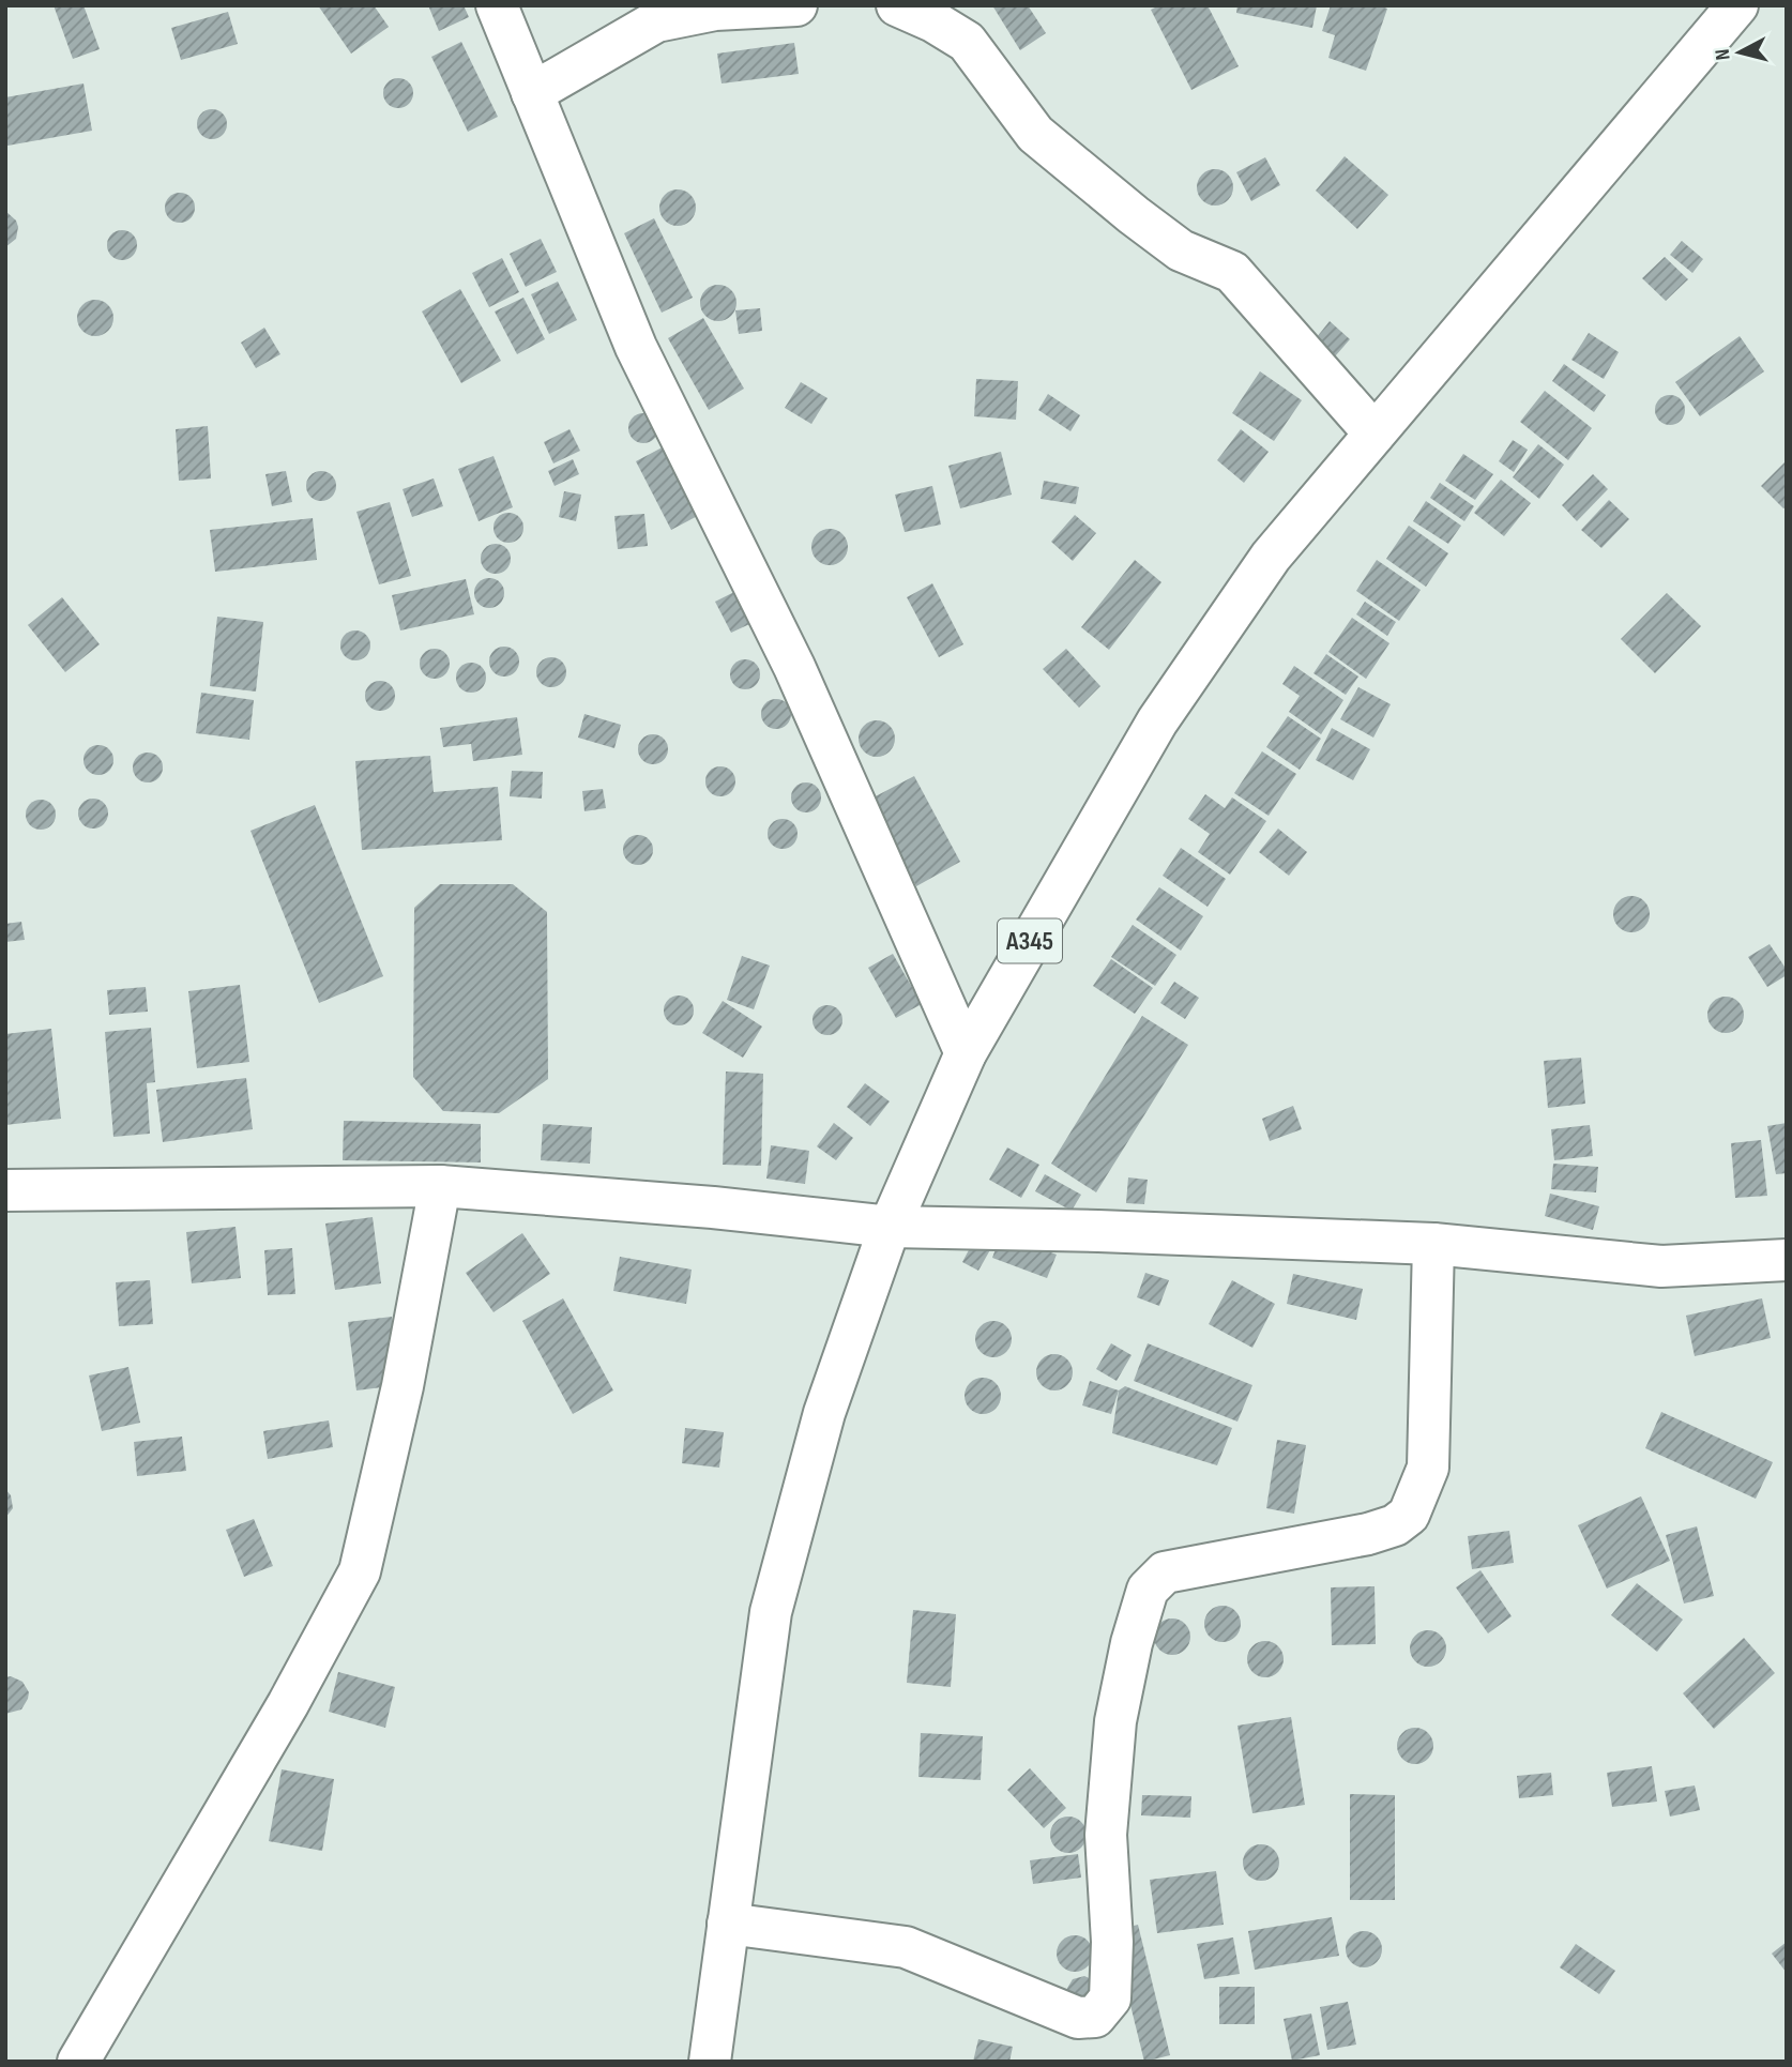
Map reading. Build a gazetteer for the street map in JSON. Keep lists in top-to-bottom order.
{
  "streets": {
    "main road": ["A345"]
  },
  "north": "left"
}
